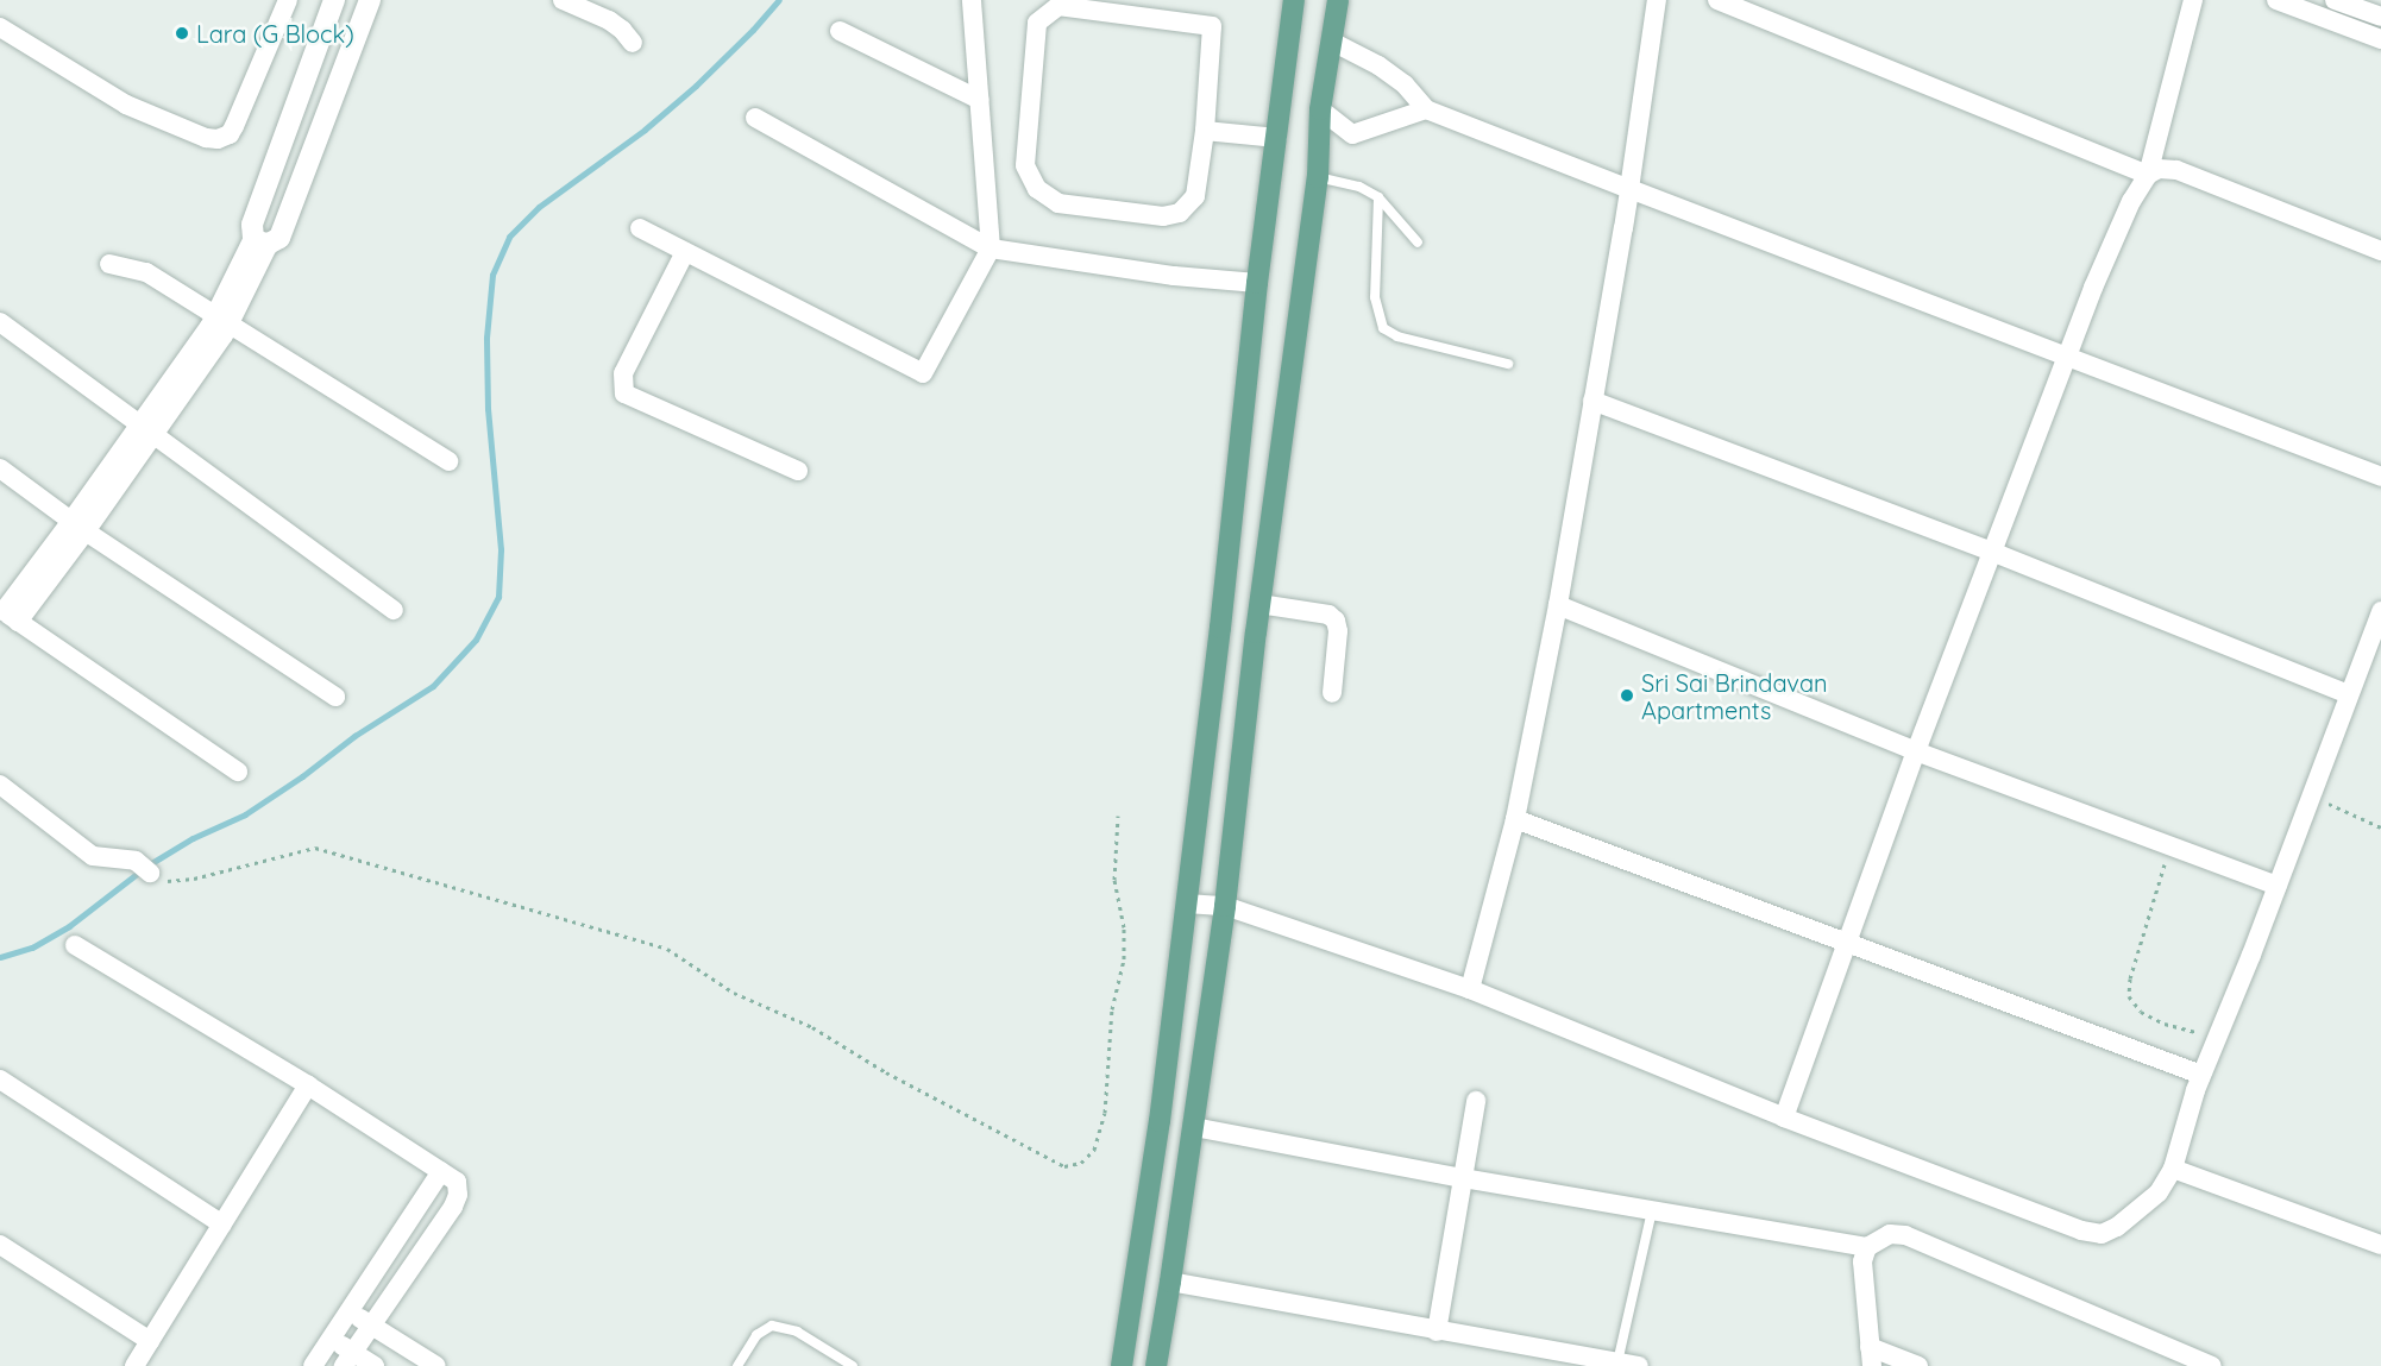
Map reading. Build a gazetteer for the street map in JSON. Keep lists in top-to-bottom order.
{
  "places": ["Lara (G Block)", "Sri Sai Brindavan Apartments"]
}
